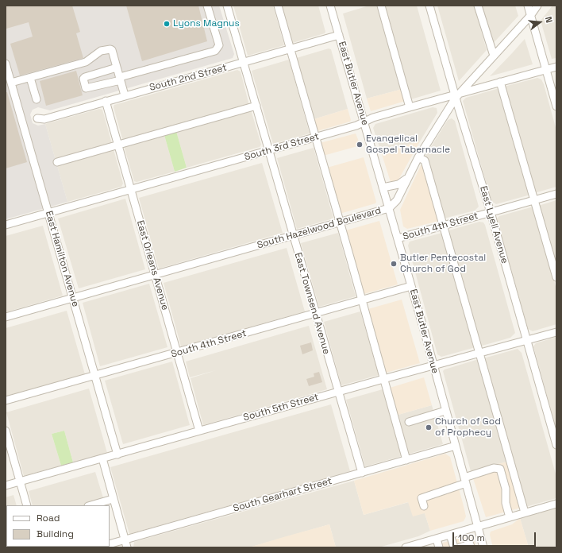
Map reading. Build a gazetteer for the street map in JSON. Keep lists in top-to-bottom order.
{
  "streets": {
    "street": [
      "South 2nd Street",
      "East Butler Avenue",
      "South 3rd Street",
      "East Lyell Avenue",
      "South 4th Street",
      "South Hazelwood Boulevard",
      "East Hamilton Avenue",
      "East Orleans Avenue",
      "East Townsend Avenue",
      "South 5th Street",
      "South Gearhart Street"
    ]
  },
  "crossings": [
    ["South 2nd Street", "East Butler Avenue"],
    ["South 2nd Street", "East Orleans Avenue"],
    ["South 2nd Street", "East Townsend Avenue"],
    ["East Butler Avenue", "South 3rd Street"],
    ["East Butler Avenue", "South 4th Street"],
    ["East Butler Avenue", "South Hazelwood Boulevard"],
    ["East Butler Avenue", "South 5th Street"],
    ["East Butler Avenue", "South Gearhart Street"],
    ["South 3rd Street", "East Lyell Avenue"],
    ["South 3rd Street", "South Hazelwood Boulevard"],
    ["South 3rd Street", "East Hamilton Avenue"],
    ["South 3rd Street", "East Orleans Avenue"],
    ["South 3rd Street", "East Townsend Avenue"],
    ["East Lyell Avenue", "South 4th Street"],
    ["East Lyell Avenue", "South Hazelwood Boulevard"],
    ["East Lyell Avenue", "South 5th Street"],
    ["South 4th Street", "East Hamilton Avenue"],
    ["South 4th Street", "East Orleans Avenue"],
    ["South 4th Street", "East Townsend Avenue"],
    ["South Hazelwood Boulevard", "East Hamilton Avenue"],
    ["South Hazelwood Boulevard", "East Orleans Avenue"],
    ["South Hazelwood Boulevard", "East Townsend Avenue"],
    ["East Hamilton Avenue", "South 5th Street"],
    ["East Orleans Avenue", "South 5th Street"],
    ["East Townsend Avenue", "South 5th Street"],
    ["East Townsend Avenue", "South Gearhart Street"]
  ],
  "places": [
    "Lyons Magnus",
    "Evangelical Gospel Tabernacle",
    "Butler Pentecostal Church of God",
    "Church of God of Prophecy"
  ],
  "legend": ["Road", "Building"],
  "scale_bar": "100 m",
  "north": "right"
}
